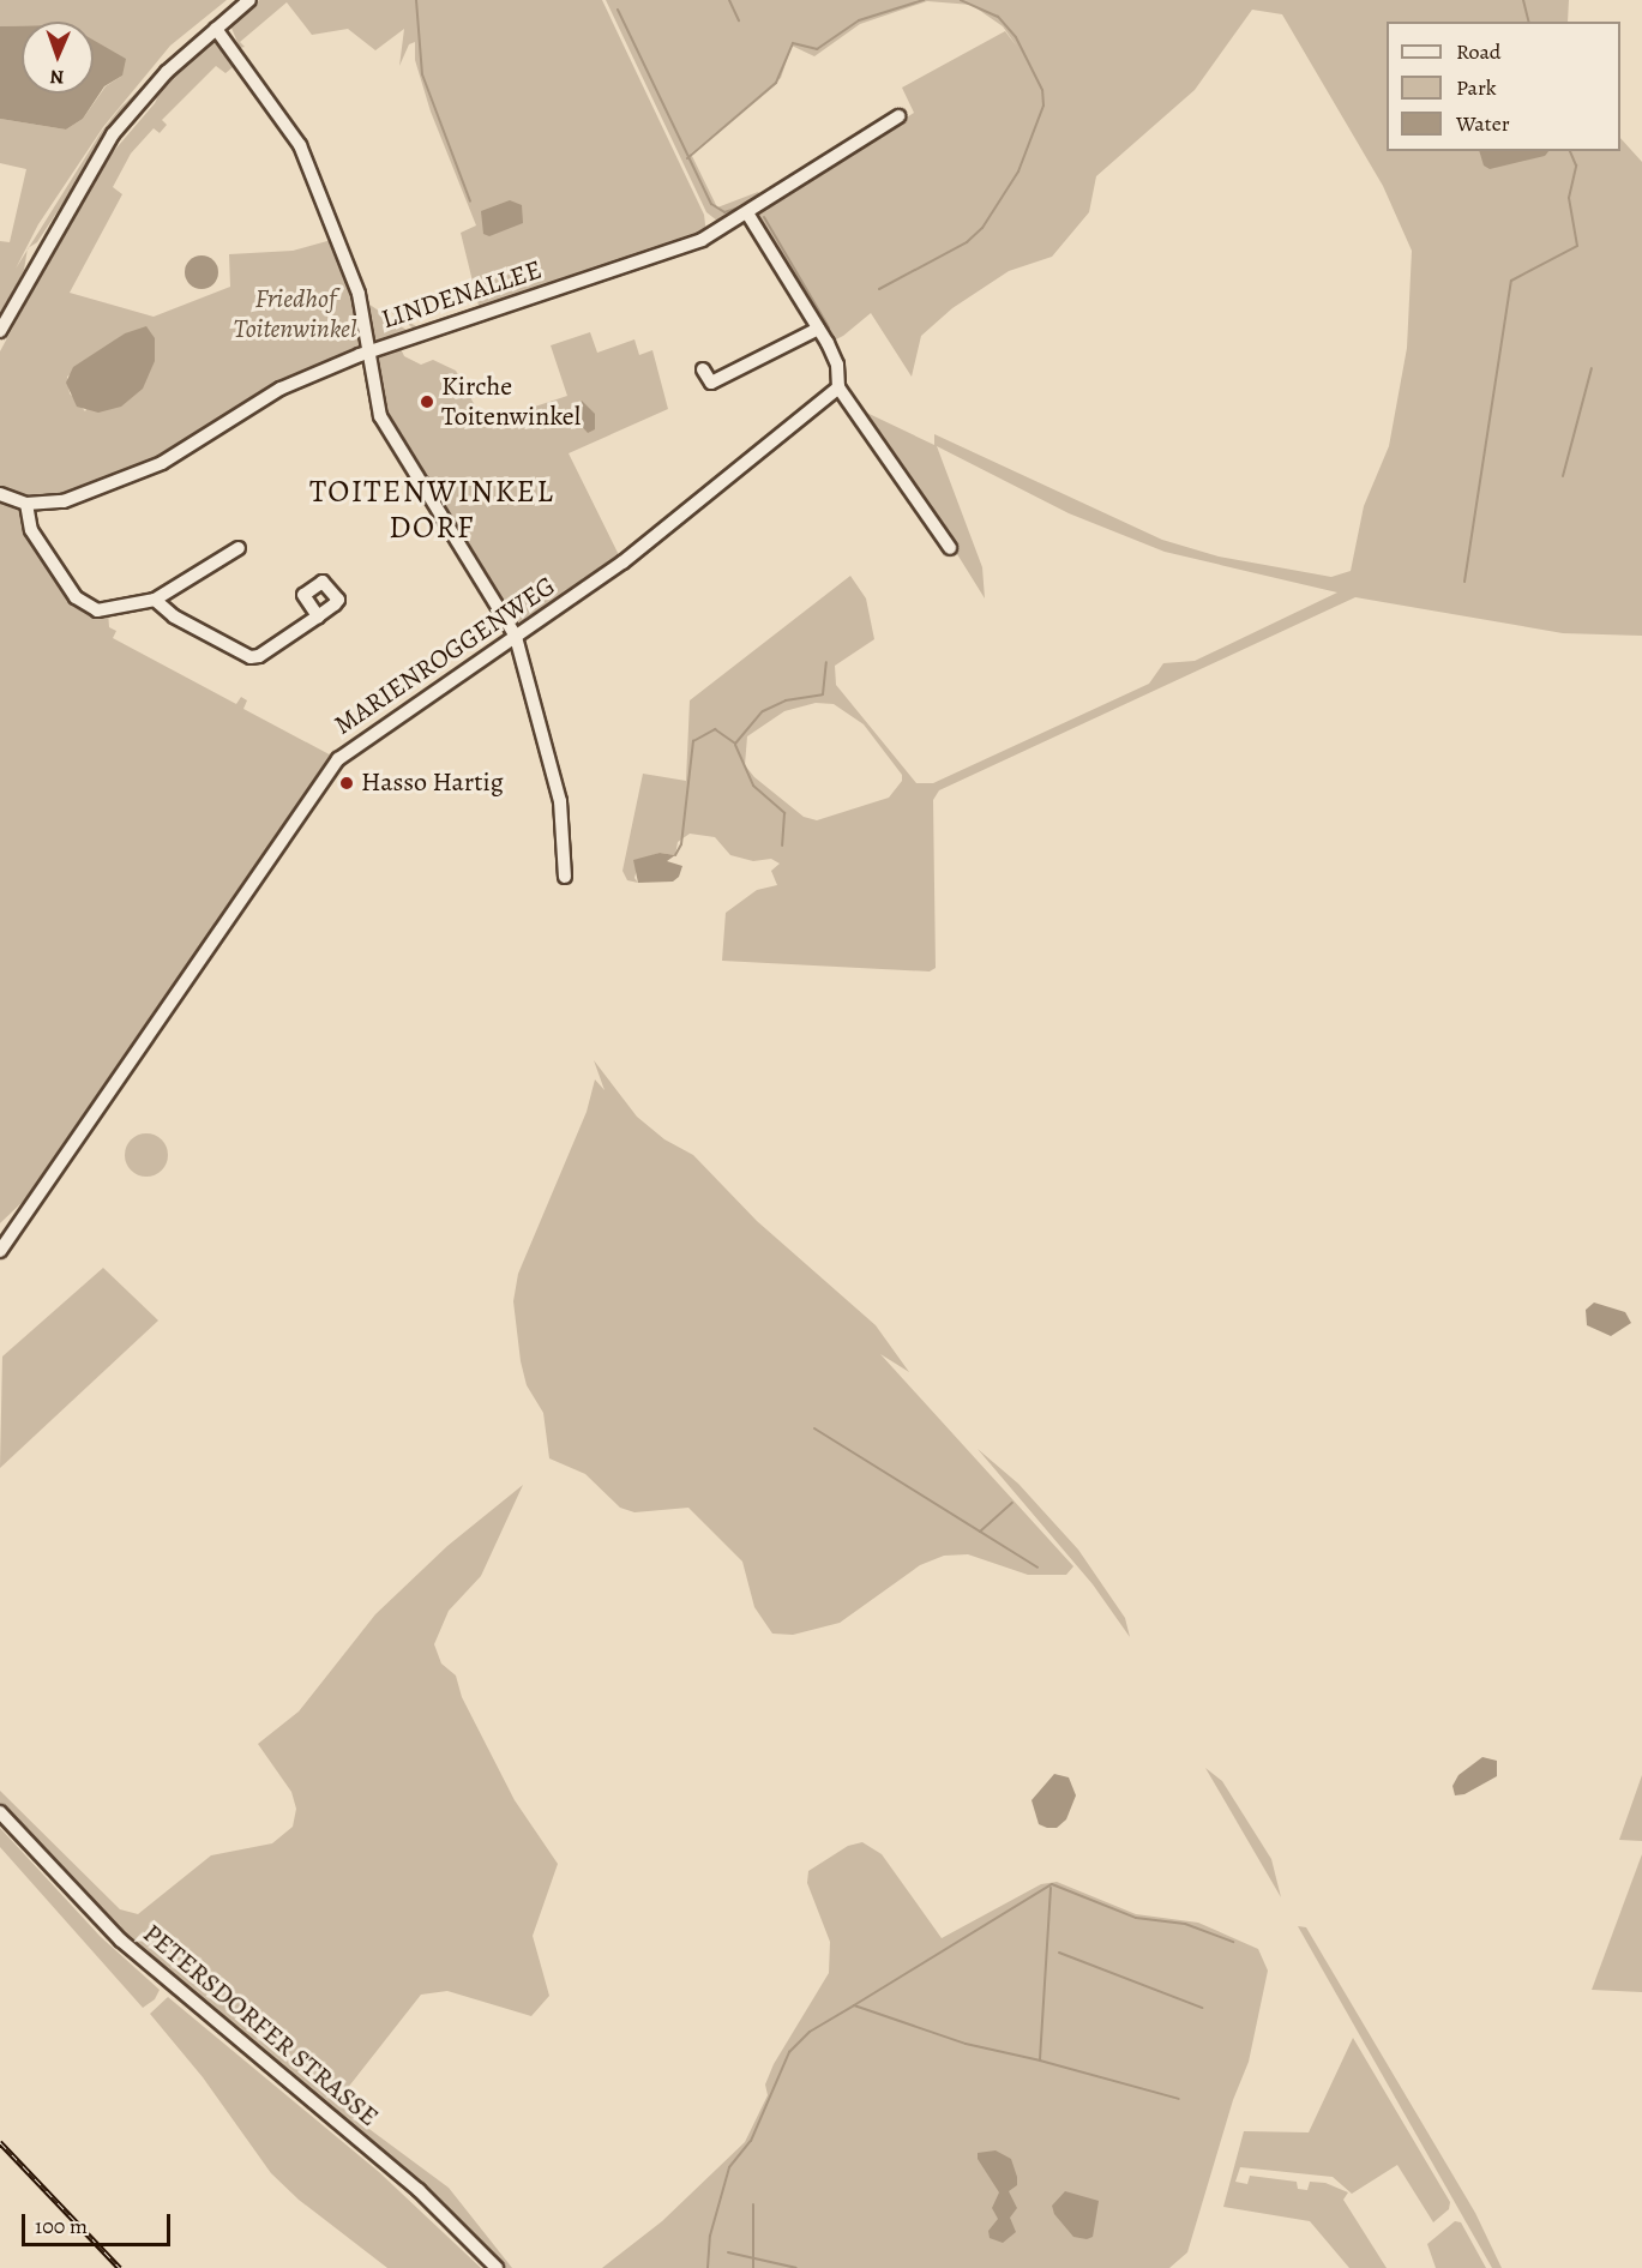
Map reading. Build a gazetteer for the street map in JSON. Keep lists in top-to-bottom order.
{
  "streets": {
    "street": ["LINDENALLEE", "MARIENROGGENWEG", "PETERSDORFER STRASSE"]
  },
  "districts": ["TOITENWINKEL DORF"],
  "parks": ["Friedhof Toitenwinkel"],
  "places": ["Kirche Toitenwinkel", "Hasso Hartig"],
  "legend": ["Road", "Park", "Water"],
  "scale_bar": "100 m",
  "north": "bottom"
}
